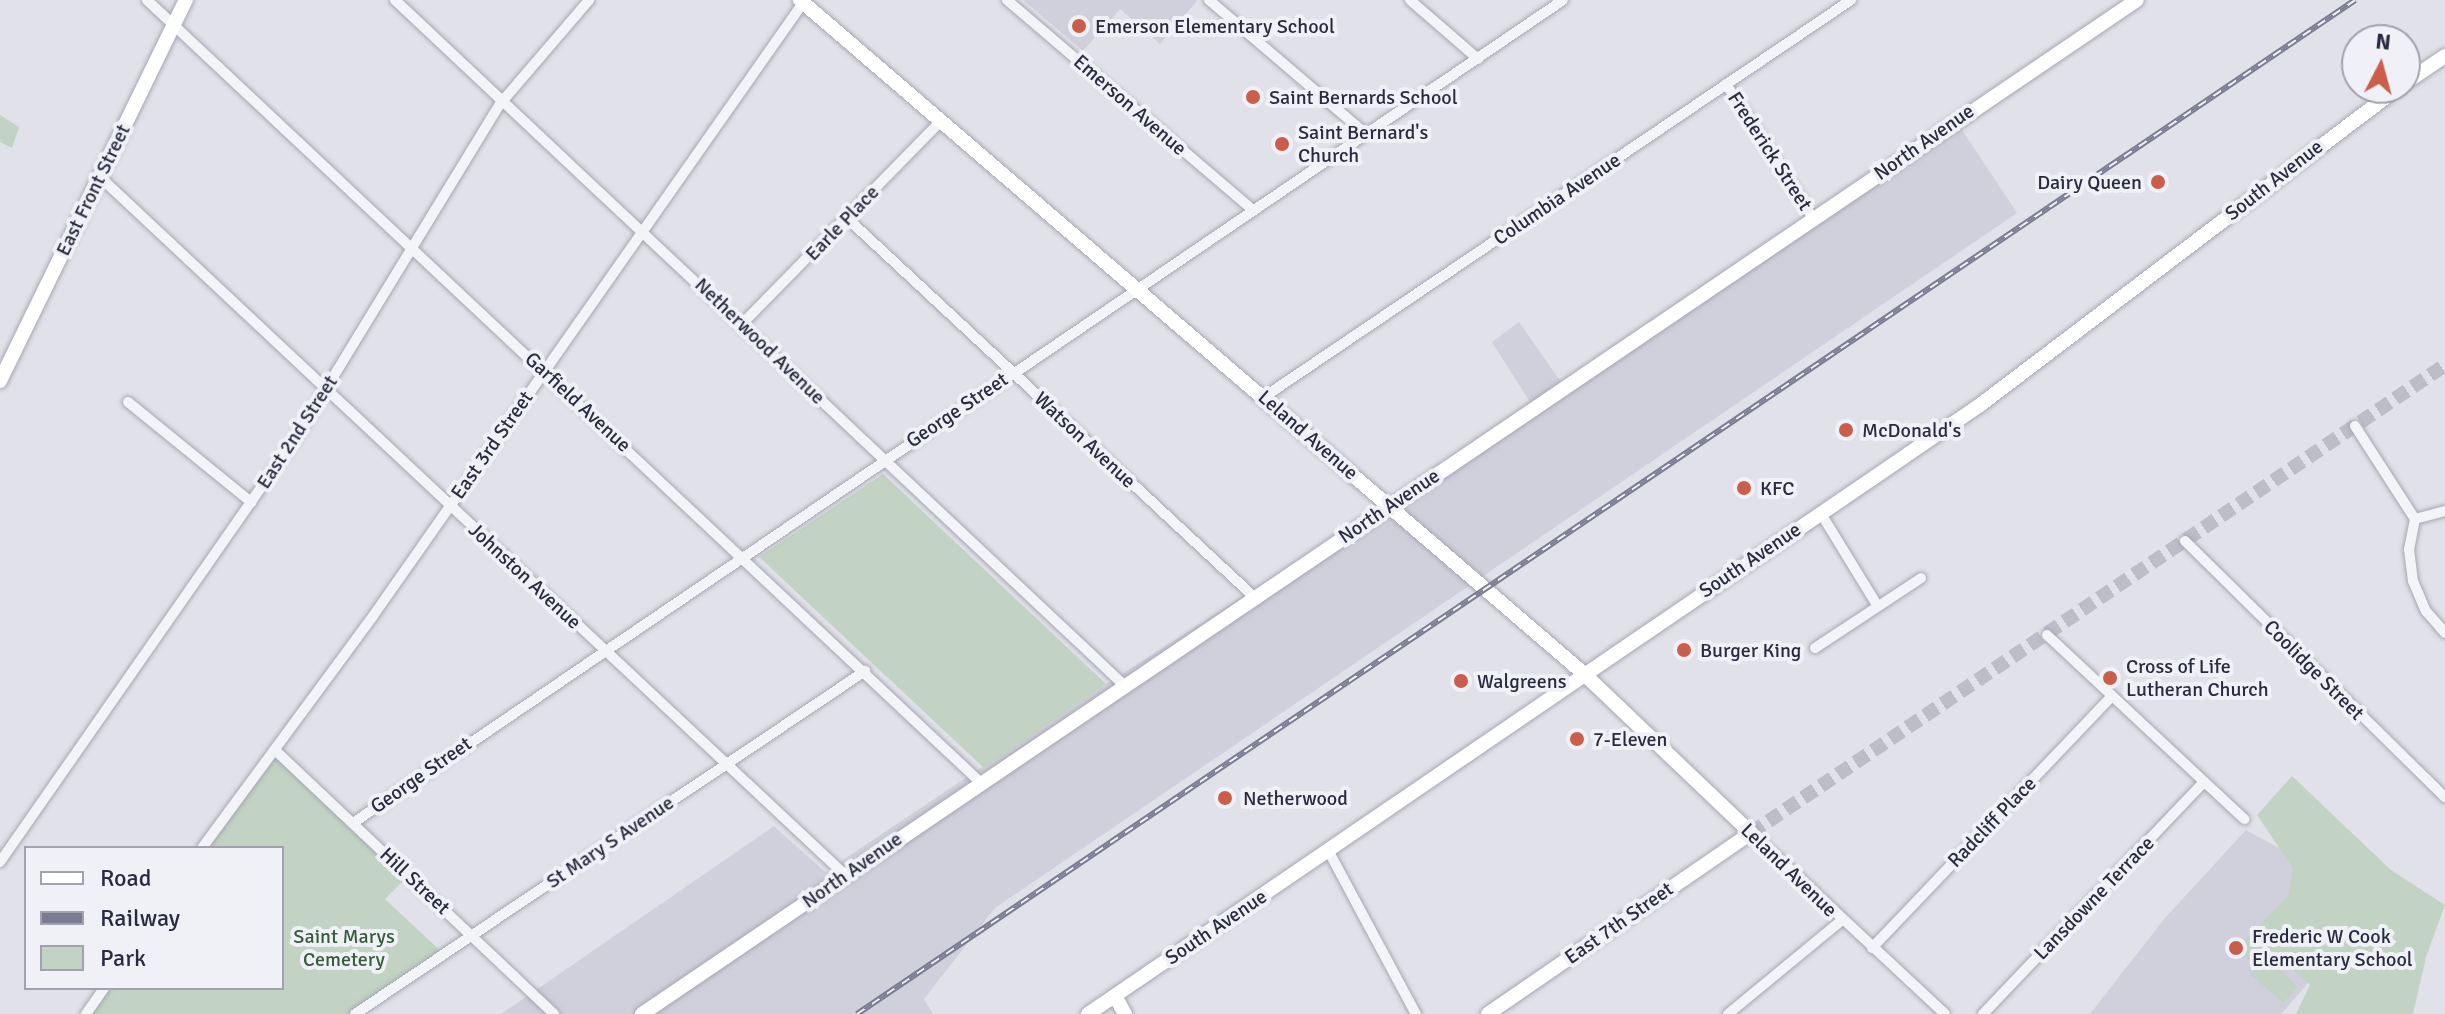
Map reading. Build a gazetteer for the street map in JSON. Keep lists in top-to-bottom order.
{
  "streets": {
    "street": [
      "Emerson Avenue",
      "North Avenue",
      "Frederick Street",
      "South Avenue",
      "East Front Street",
      "Columbia Avenue",
      "Earle Place",
      "Netherwood Avenue",
      "Garfield Avenue",
      "George Street",
      "East 2nd Street",
      "Leland Avenue",
      "Watson Avenue",
      "East 3rd Street",
      "Johnston Avenue",
      "Coolidge Street",
      "Radcliff Place",
      "St Mary S Avenue",
      "Hill Street",
      "Lansdowne Terrace",
      "East 7th Street"
    ]
  },
  "crossings": [
    ["Emerson Avenue", "George Street"],
    ["North Avenue", "Frederick Street"],
    ["North Avenue", "Netherwood Avenue"],
    ["North Avenue", "Garfield Avenue"],
    ["North Avenue", "Leland Avenue"],
    ["North Avenue", "Watson Avenue"],
    ["North Avenue", "Johnston Avenue"],
    ["Frederick Street", "Columbia Avenue"],
    ["South Avenue", "Leland Avenue"],
    ["East Front Street", "Garfield Avenue"],
    ["East Front Street", "Johnston Avenue"],
    ["Columbia Avenue", "Leland Avenue"],
    ["Earle Place", "Netherwood Avenue"],
    ["Earle Place", "Leland Avenue"],
    ["Earle Place", "Watson Avenue"],
    ["Netherwood Avenue", "George Street"],
    ["Netherwood Avenue", "East 2nd Street"],
    ["Netherwood Avenue", "East 3rd Street"],
    ["Garfield Avenue", "George Street"],
    ["Garfield Avenue", "East 2nd Street"],
    ["Garfield Avenue", "East 3rd Street"],
    ["Garfield Avenue", "St Mary S Avenue"],
    ["George Street", "Leland Avenue"],
    ["George Street", "Watson Avenue"],
    ["George Street", "Johnston Avenue"],
    ["George Street", "Hill Street"],
    ["East 2nd Street", "Johnston Avenue"],
    ["Leland Avenue", "East 3rd Street"],
    ["Leland Avenue", "Radcliff Place"],
    ["Leland Avenue", "East 7th Street"],
    ["East 3rd Street", "Johnston Avenue"],
    ["East 3rd Street", "Hill Street"],
    ["Johnston Avenue", "St Mary S Avenue"],
    ["St Mary S Avenue", "Hill Street"]
  ],
  "parks": ["Saint Marys Cemetery"],
  "places": [
    "Emerson Elementary School",
    "Saint Bernards School",
    "Saint Bernard's Church",
    "Dairy Queen",
    "McDonald's",
    "KFC",
    "Burger King",
    "Cross of Life Lutheran Church",
    "Walgreens",
    "7-Eleven",
    "Netherwood",
    "Frederic W Cook Elementary School"
  ],
  "legend": ["Road", "Railway", "Park"],
  "north": "top"
}
